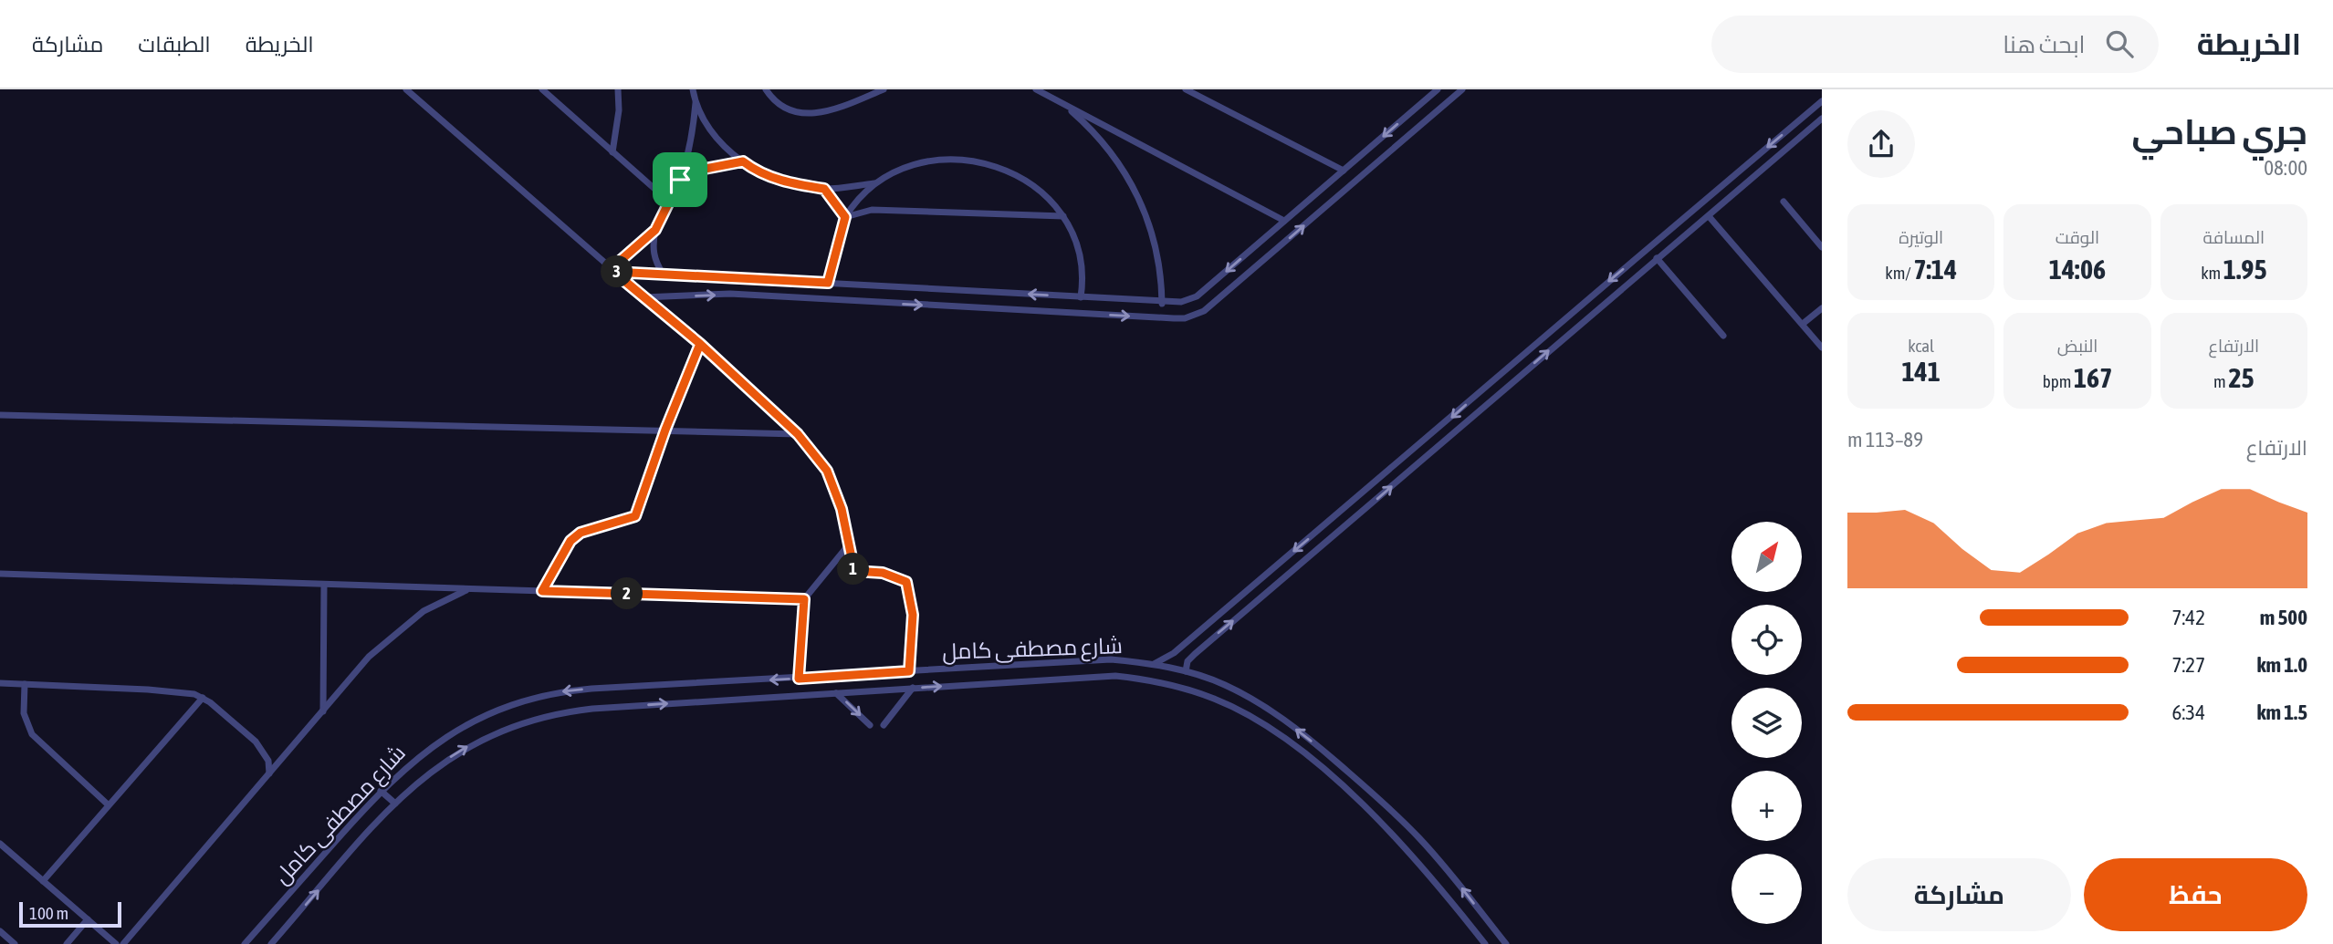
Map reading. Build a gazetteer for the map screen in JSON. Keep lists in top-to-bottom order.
{
  "streets": {
    "street": ["شارع مصطفى كامل"]
  },
  "scale_bar": "100 m",
  "north": "top right",
  "page": {
    "header": "الخريطة",
    "search": "ابحث هنا",
    "nav": ["الخريطة", "الطبقات", "مشاركة"],
    "heading": ["جري صباحي", "08:00"],
    "stats": [
      ["المسافة", "1.95 km"],
      ["الوقت", "14:06"],
      ["الوتيرة", "7:14 /km"],
      ["الارتفاع", "25 m"],
      ["النبض", "167 bpm"],
      ["kcal", "141"]
    ],
    "pins": ["3", "1", "2"],
    "chart": ["الارتفاع", "89–113 m"],
    "map_buttons": ["+", "−"],
    "list": [
      {
        "name": "500 m",
        "note": "7:42"
      },
      {
        "name": "1.0 km",
        "note": "7:27"
      },
      {
        "name": "1.5 km",
        "note": "6:34"
      }
    ],
    "buttons": ["حفظ", "مشاركة"],
    "scale": "100 m"
  }
}
